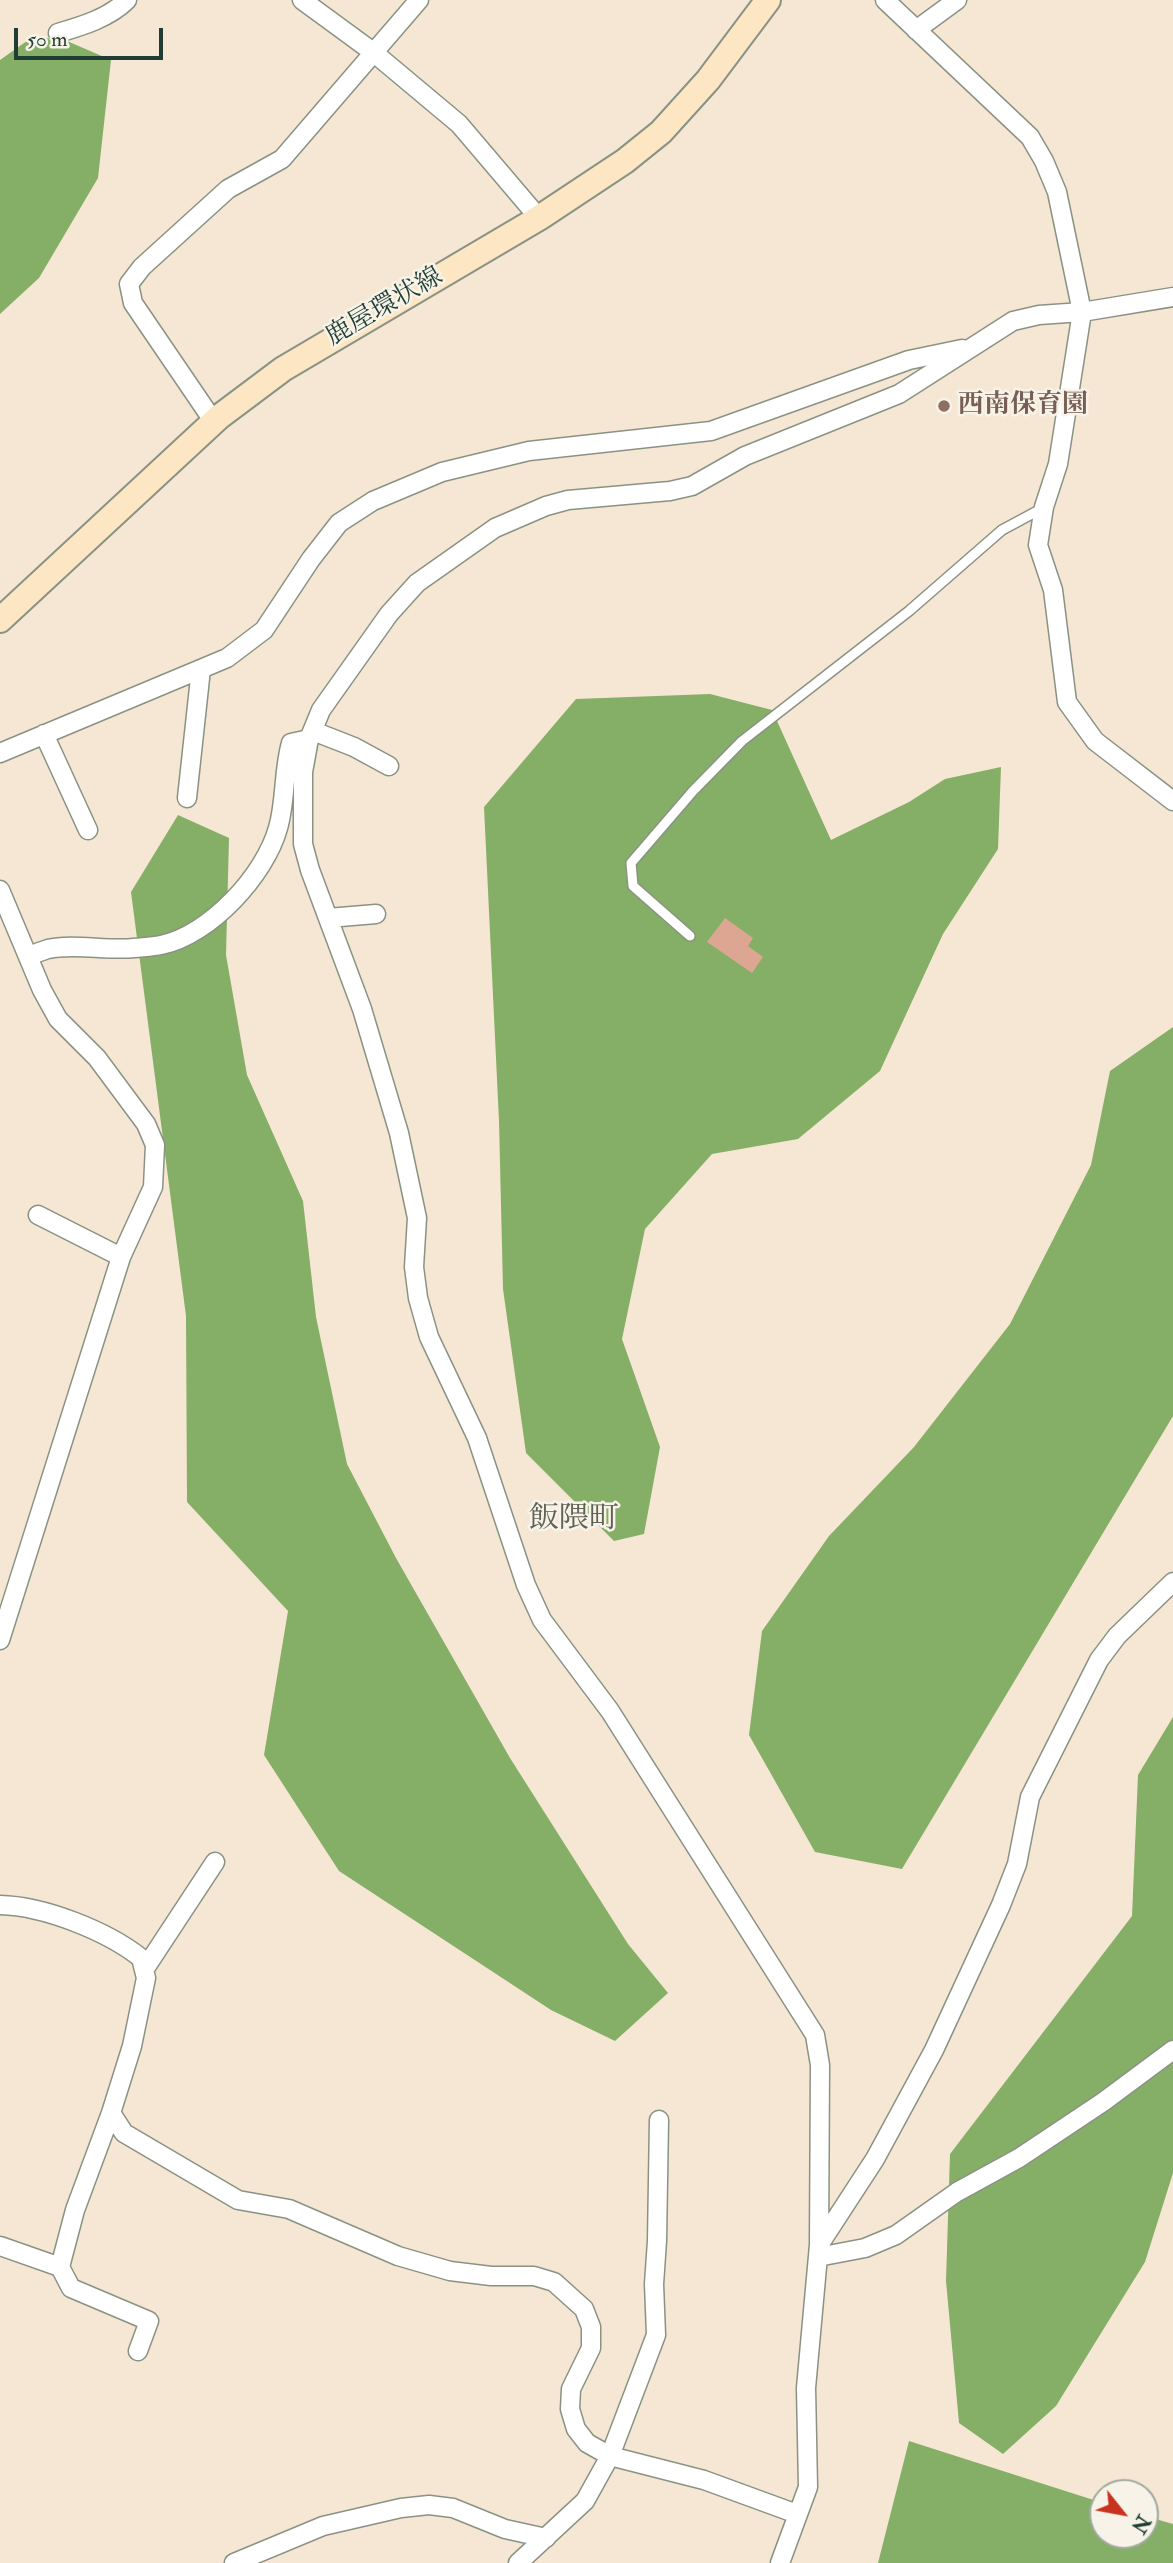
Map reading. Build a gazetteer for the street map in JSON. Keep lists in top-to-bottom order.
{
  "streets": {
    "main road": ["鹿屋環状線"]
  },
  "districts": ["飯隈町"],
  "places": ["西南保育園"],
  "scale_bar": "50 m",
  "north": "bottom right"
}
